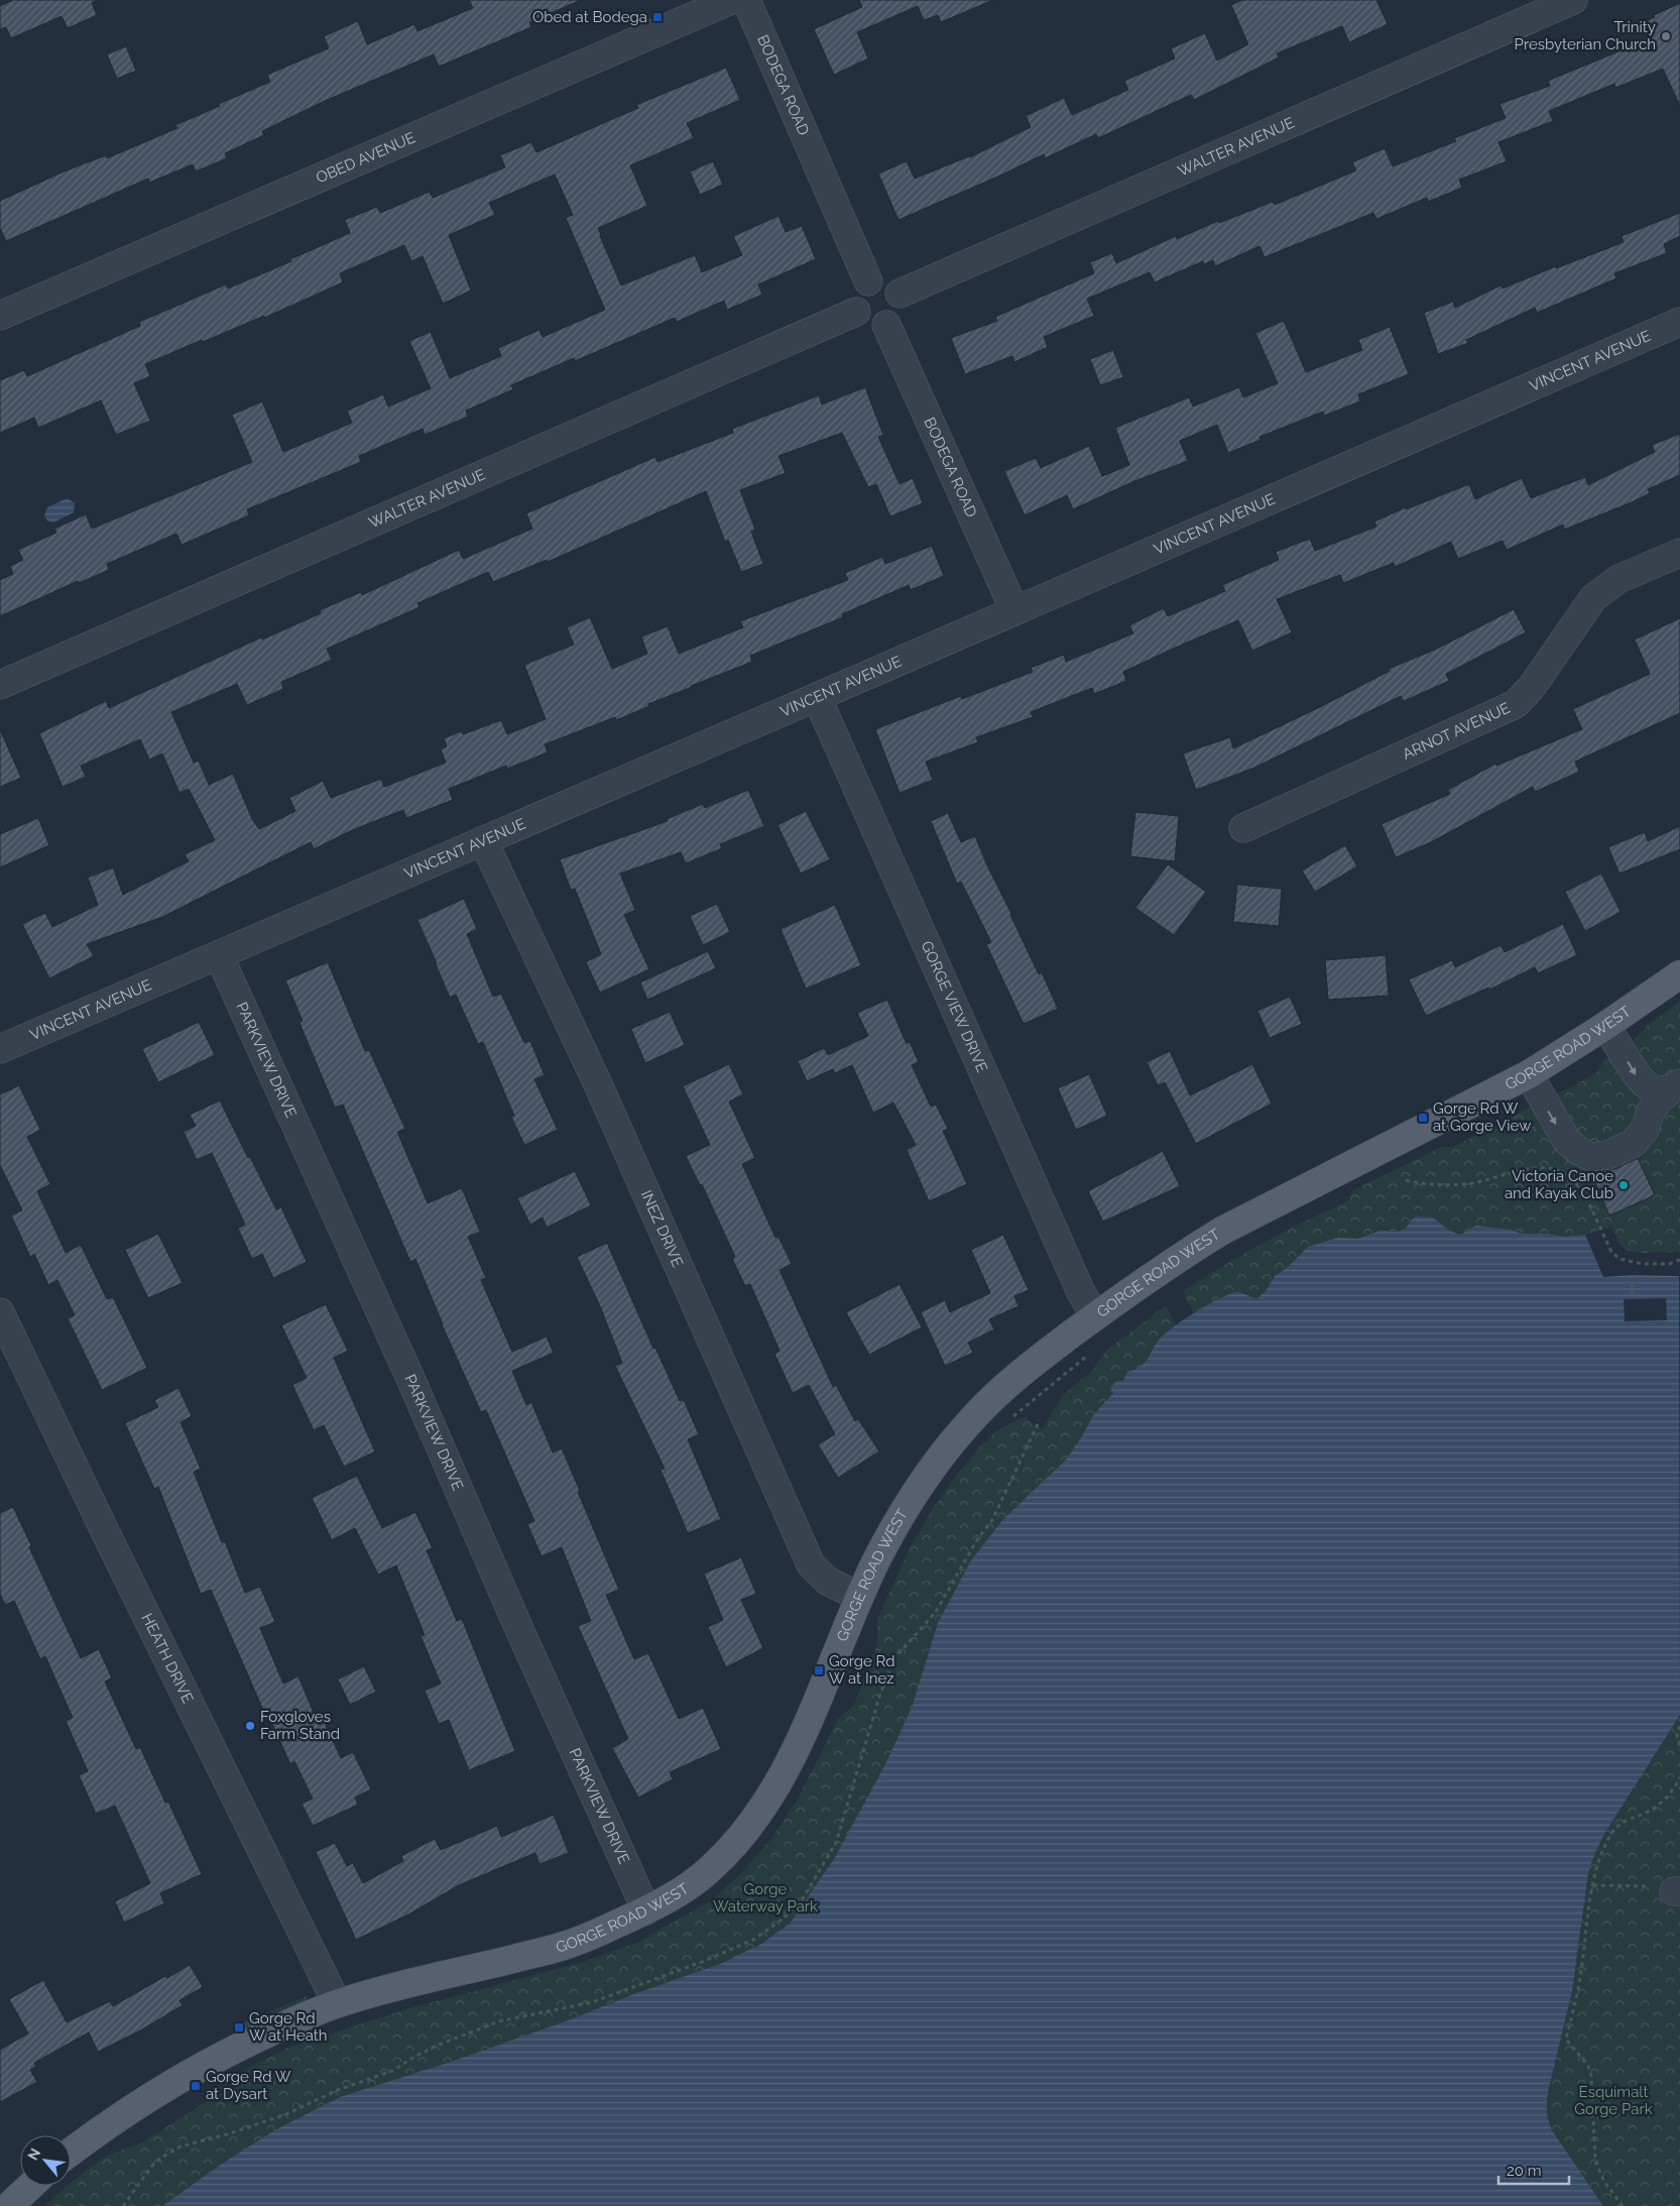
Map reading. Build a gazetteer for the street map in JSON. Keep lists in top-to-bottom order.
{
  "streets": {
    "main road": ["GORGE ROAD WEST"],
    "street": [
      "BODEGA ROAD",
      "WALTER AVENUE",
      "OBED AVENUE",
      "VINCENT AVENUE",
      "ARNOT AVENUE",
      "GORGE VIEW DRIVE",
      "PARKVIEW DRIVE",
      "INEZ DRIVE",
      "HEATH DRIVE"
    ]
  },
  "crossings": [
    ["BODEGA ROAD", "WALTER AVENUE"],
    ["BODEGA ROAD", "VINCENT AVENUE"],
    ["VINCENT AVENUE", "GORGE VIEW DRIVE"],
    ["VINCENT AVENUE", "PARKVIEW DRIVE"],
    ["VINCENT AVENUE", "INEZ DRIVE"],
    ["GORGE VIEW DRIVE", "GORGE ROAD WEST"],
    ["GORGE ROAD WEST", "PARKVIEW DRIVE"],
    ["GORGE ROAD WEST", "INEZ DRIVE"],
    ["GORGE ROAD WEST", "HEATH DRIVE"]
  ],
  "parks": ["Gorge Waterway Park", "Esquimalt Gorge Park"],
  "places": {
    "transit": [
      "Obed at Bodega",
      "Gorge Rd W at Gorge View",
      "Gorge Rd W at Inez",
      "Gorge Rd W at Heath",
      "Gorge Rd W at Dysart"
    ],
    "other": ["Trinity Presbyterian Church", "Victoria Canoe and Kayak Club", "Foxgloves Farm Stand"]
  },
  "scale_bar": "20 m",
  "north": "top left"
}
